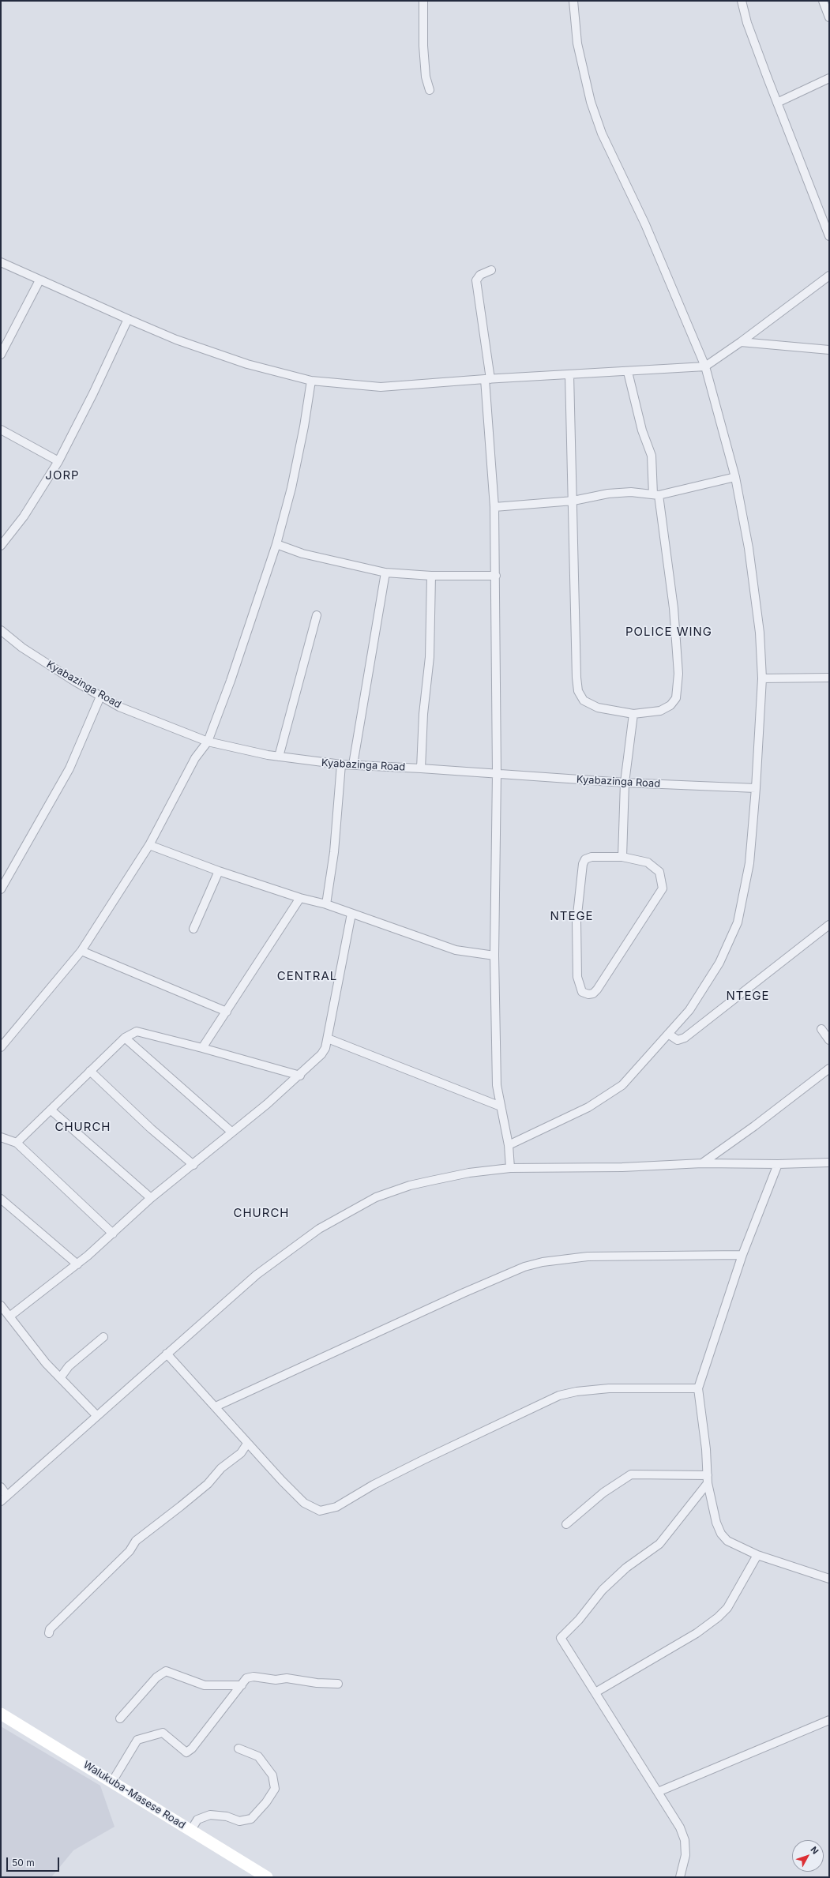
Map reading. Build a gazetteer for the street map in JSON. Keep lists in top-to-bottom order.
{
  "streets": {
    "street": ["Kyabazinga Road", "Walukuba-Masese Road"]
  },
  "districts": [
    "JORP",
    "POLICE WING",
    "NTEGE",
    "CENTRAL",
    "NTEGE",
    "CHURCH",
    "CHURCH"
  ],
  "scale_bar": "50 m",
  "north": "top right"
}
